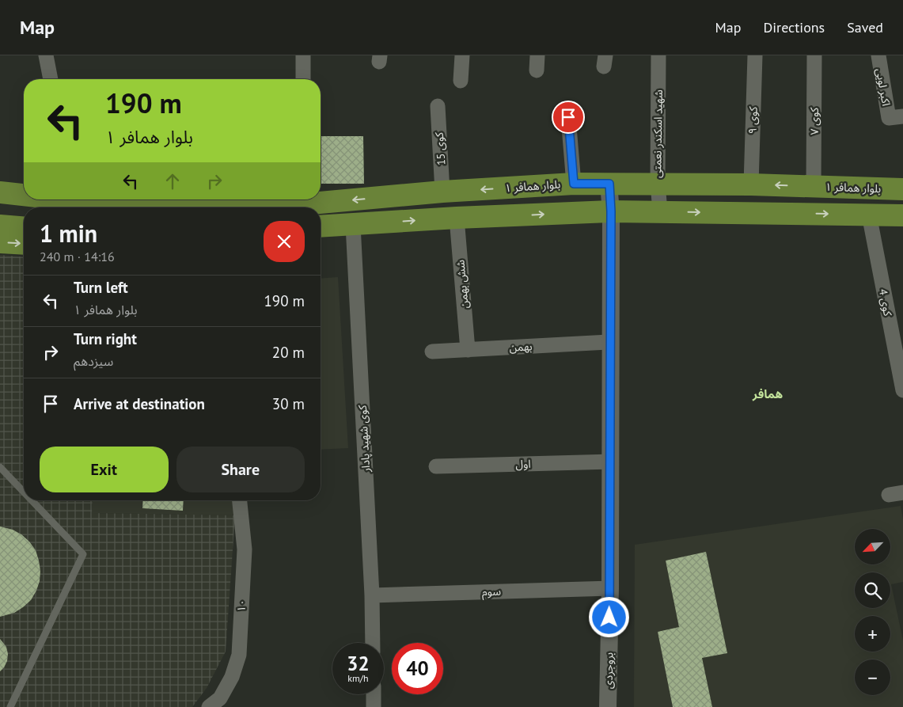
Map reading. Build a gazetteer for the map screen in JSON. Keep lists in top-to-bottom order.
{
  "streets": {
    "main road": ["بلوار همافر ۱"],
    "street": [
      "اکبر لویی",
      "کوی ۹",
      "کوی ۷",
      "شهید اسکندر نعمتی",
      "کوی 15",
      "شش بهمن",
      "کوی 4",
      "بهمن",
      "کوی شهید پادار",
      "اول",
      "سوم",
      "۱۰",
      "بروجردی"
    ]
  },
  "crossings": [
    ["کوی ۹", "بلوار همافر ۱"],
    ["کوی ۷", "بلوار همافر ۱"],
    ["شهید اسکندر نعمتی", "بلوار همافر ۱"],
    ["کوی 15", "بلوار همافر ۱"],
    ["بلوار همافر ۱", "بروجردی"],
    ["شش بهمن", "بهمن"],
    ["بهمن", "بروجردی"],
    ["کوی شهید پادار", "سوم"],
    ["اول", "بروجردی"],
    ["سوم", "بروجردی"]
  ],
  "districts": ["همافر"],
  "north": "bottom left",
  "page": {
    "header": "Map",
    "nav": ["Map", "Directions", "Saved"],
    "turn": ["190 m", "بلوار همافر ۱"],
    "heading": ["1 min", "240 m · 14:16"],
    "list": [
      {
        "name": "Turn left",
        "note": "بلوار همافر ۱",
        "value": "190 m"
      },
      {
        "name": "Turn right",
        "note": "سیزدهم",
        "value": "20 m"
      },
      {
        "name": "Arrive at destination",
        "value": "30 m"
      }
    ],
    "buttons": ["Exit", "Share"],
    "map_buttons": ["+", "−"],
    "speed": "32 km/h",
    "limit": "40"
  }
}
